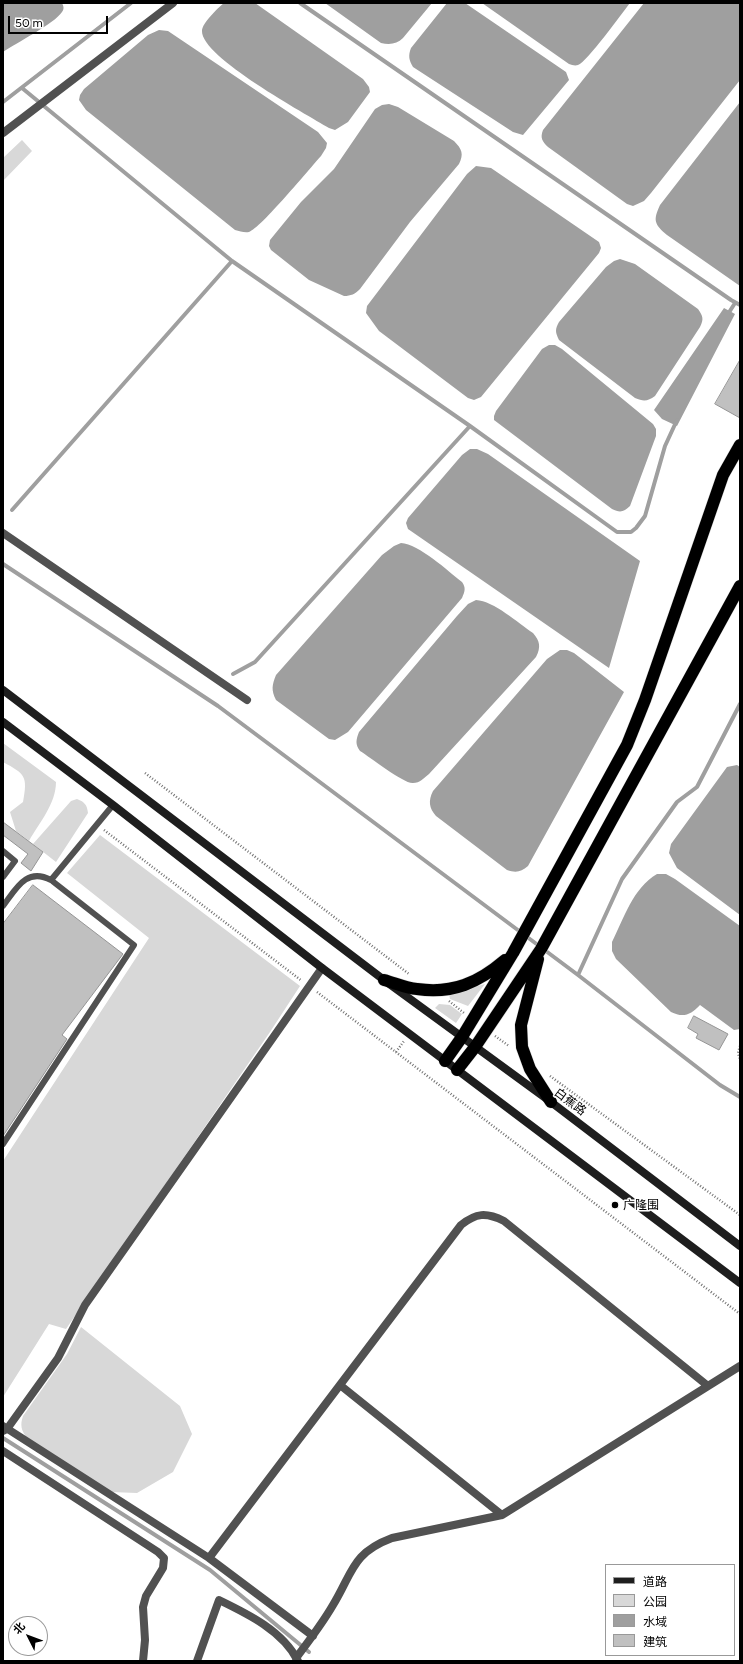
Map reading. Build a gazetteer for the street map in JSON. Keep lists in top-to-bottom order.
{
  "streets": {
    "main road": ["白蕉路"]
  },
  "places": ["广隆围"],
  "legend": [
    "道路",
    "公园",
    "水域",
    "建筑"
  ],
  "scale_bar": "50 m",
  "north": "top left"
}
